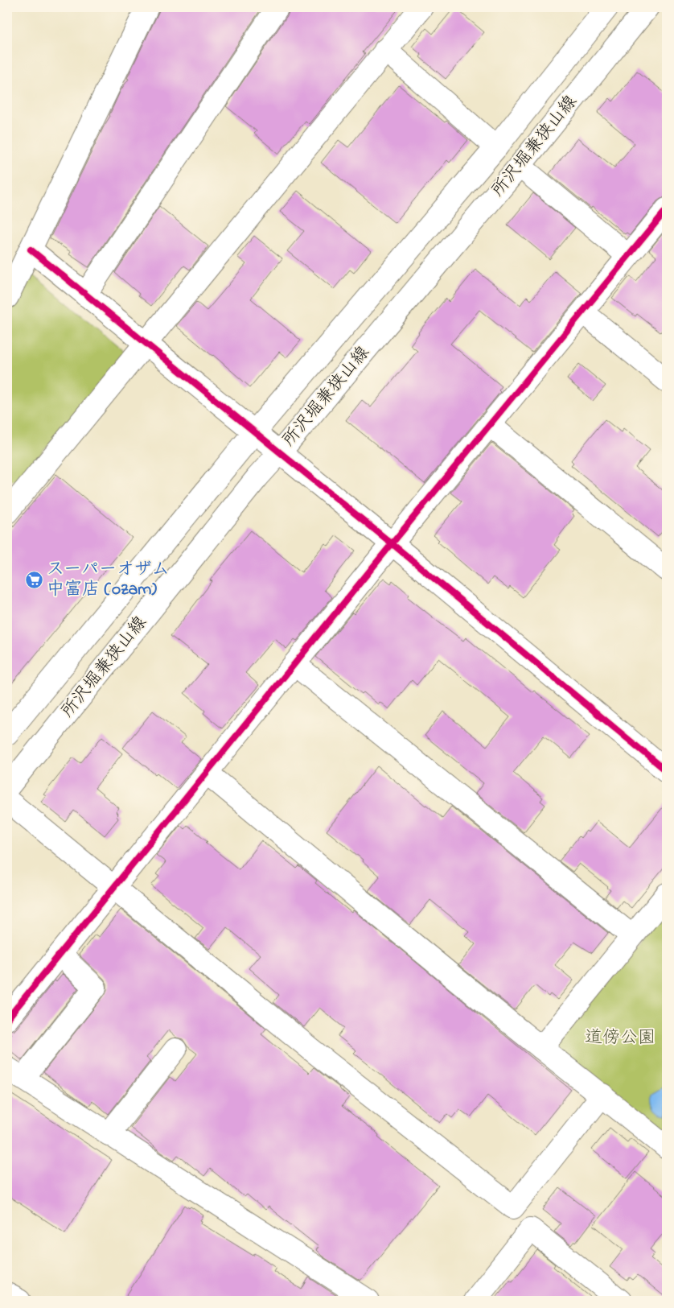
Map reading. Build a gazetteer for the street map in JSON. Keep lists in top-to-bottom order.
{
  "streets": {
    "street": ["所沢堀兼狭山線"]
  },
  "parks": ["道傍公園"],
  "places": {
    "supermarket": ["スーパーオザム 中富店 (ozam)"]
  }
}
